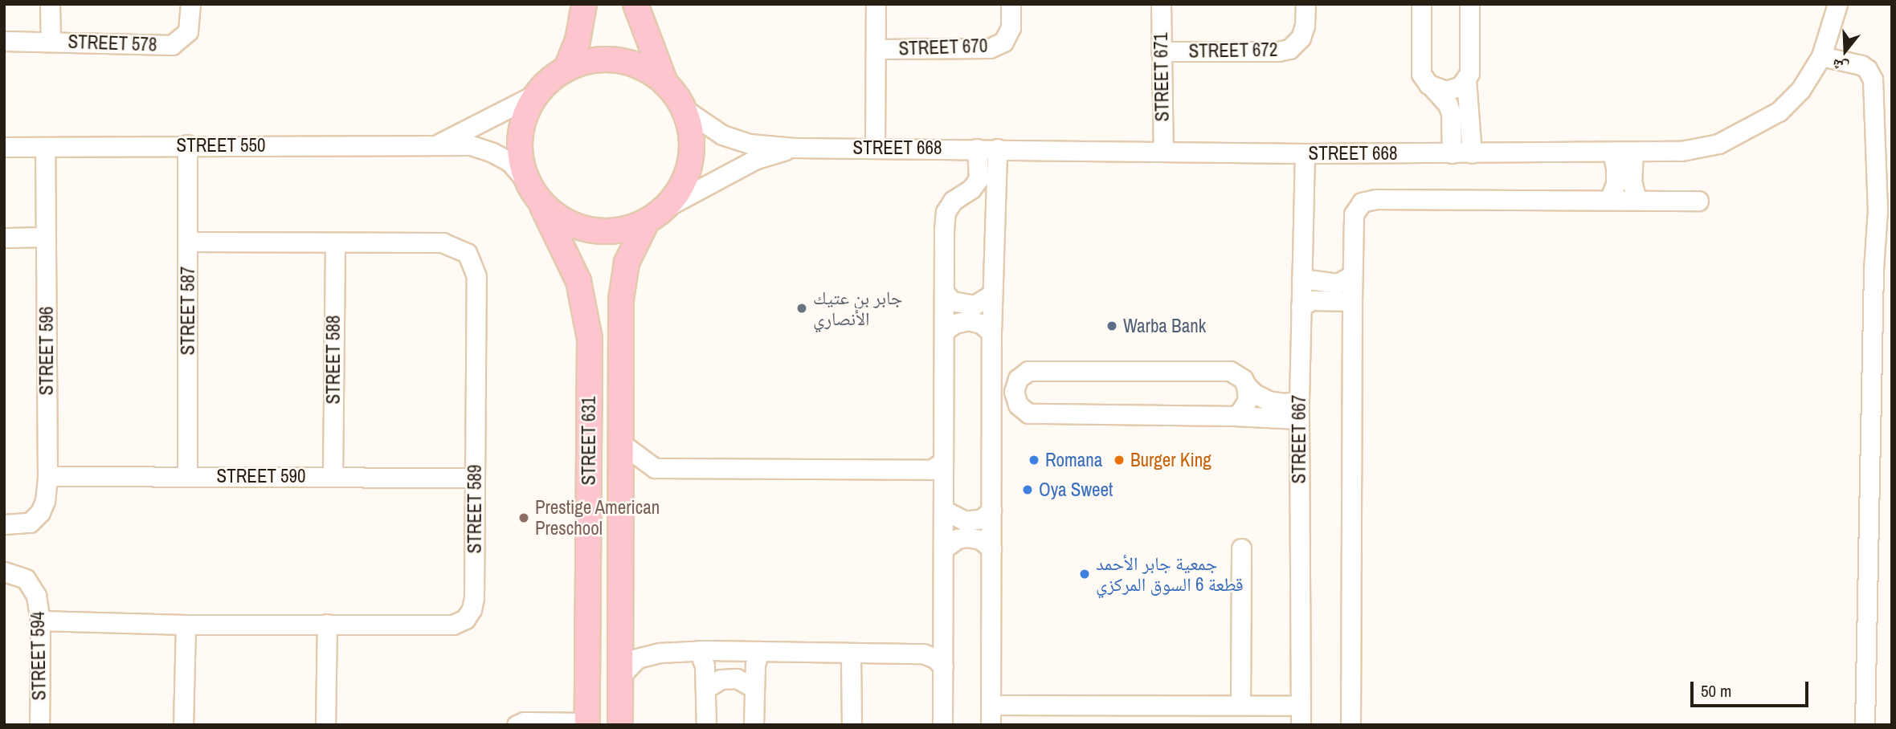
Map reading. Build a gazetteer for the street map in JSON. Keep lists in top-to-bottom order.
{
  "streets": {
    "main road": ["STREET 631"],
    "street": [
      "STREET 578",
      "STREET 670",
      "STREET 672",
      "STREET 671",
      "STREET 550",
      "STREET 668",
      "STREET 587",
      "STREET 596",
      "STREET 588",
      "STREET 667",
      "STREET 590",
      "STREET 589",
      "STREET 594"
    ]
  },
  "crossings": [
    ["STREET 672", "STREET 671"],
    ["STREET 671", "STREET 668"],
    ["STREET 550", "STREET 668"],
    ["STREET 550", "STREET 587"],
    ["STREET 550", "STREET 596"],
    ["STREET 550", "STREET 631"],
    ["STREET 668", "STREET 667"],
    ["STREET 668", "STREET 631"],
    ["STREET 587", "STREET 590"],
    ["STREET 587", "STREET 589"],
    ["STREET 596", "STREET 590"],
    ["STREET 588", "STREET 590"],
    ["STREET 588", "STREET 589"],
    ["STREET 590", "STREET 589"],
    ["STREET 589", "STREET 594"]
  ],
  "places": [
    "جابر بن عتيك الأنصاري",
    "Warba Bank",
    "Romana",
    "Burger King",
    "Oya Sweet",
    "Prestige American Preschool",
    "جمعية جابر الأحمد قطعة 6 السوق المركزي"
  ],
  "scale_bar": "50 m",
  "north": "bottom"
}
